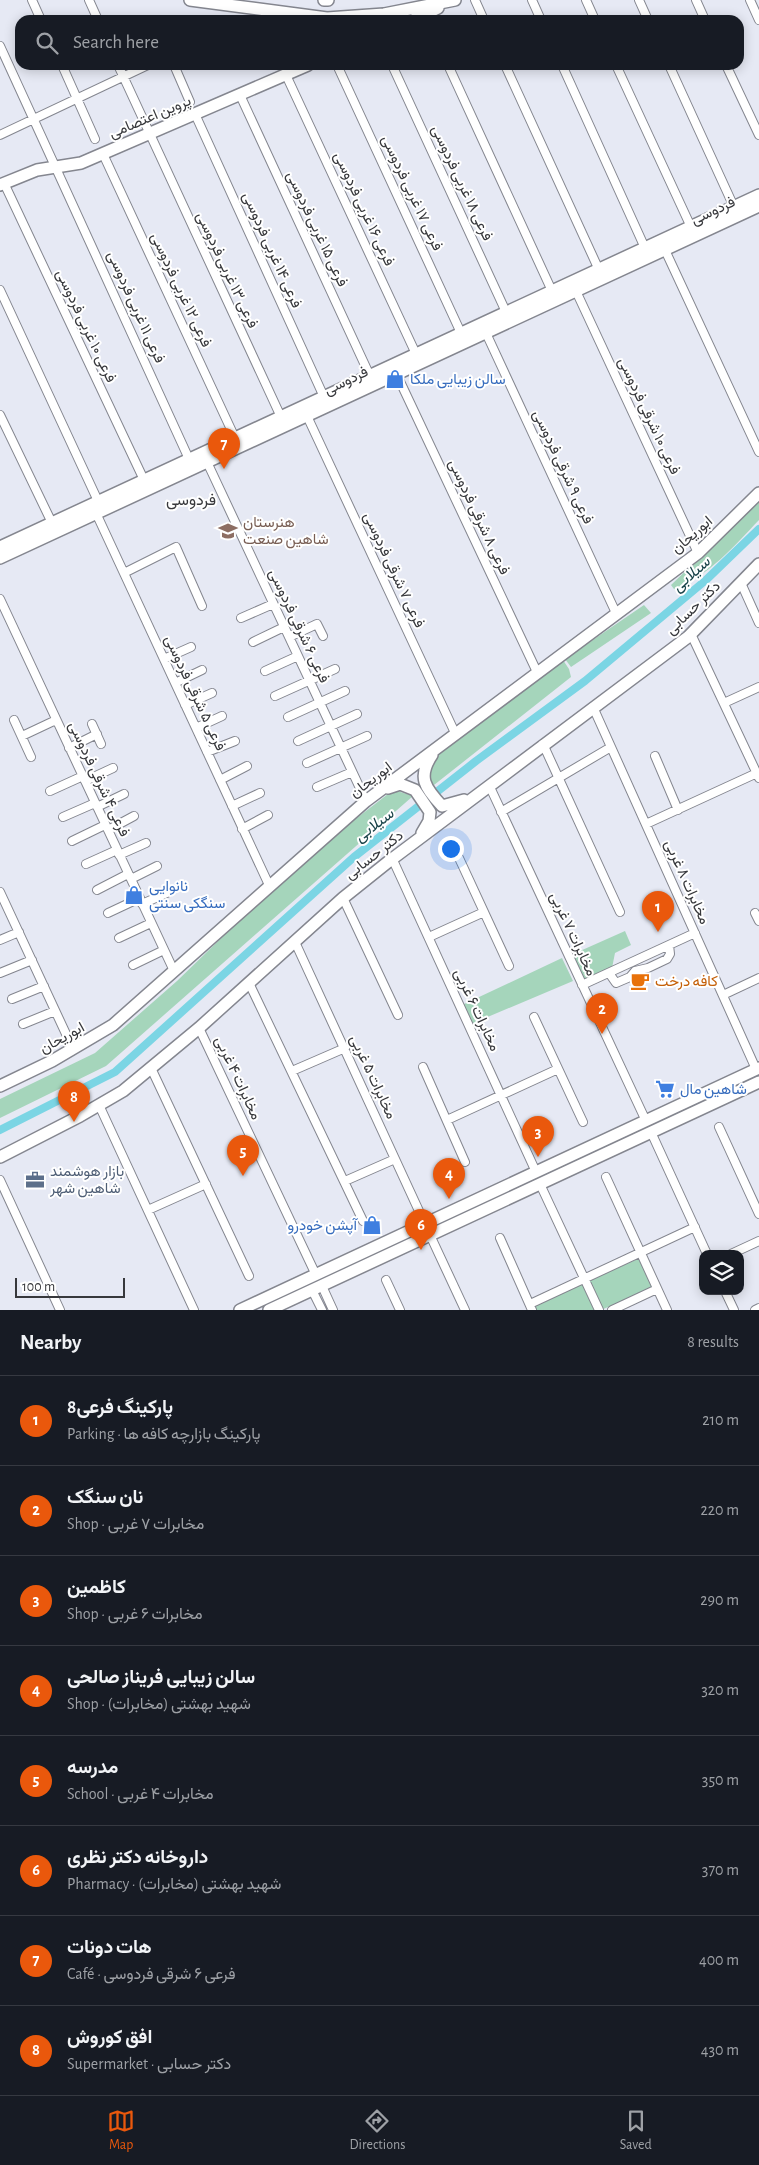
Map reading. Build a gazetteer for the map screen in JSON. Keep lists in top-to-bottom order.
{
  "streets": {
    "main road": [
      "پروین اعتصامی",
      "فردوسی",
      "ابوریحان",
      "دکتر حسابی"
    ],
    "street": [
      "فرعی ۱۸ غربی فردوسی",
      "فرعی ۱۷ غربی فردوسی",
      "فرعی ۱۶ غربی فردوسی",
      "فرعی ۱۵ غربی فردوسی",
      "فرعی ۱۴ غربی فردوسی",
      "فرعی ۱۳ غربی فردوسی",
      "فرعی ۱۲ غربی فردوسی",
      "فرعی ۱۱ غربی فردوسی",
      "فرعی ۱۰ غربی فردوسی",
      "فرعی ۱۰ شرقی فردوسی",
      "فرعی ۹ شرقی فردوسی",
      "فرعی ۸ شرقی فردوسی",
      "فرعی ۷ شرقی فردوسی",
      "فرعی ۶ شرقی فردوسی",
      "فرعی ۵ شرقی فردوسی",
      "فرعی ۴ شرقی فردوسی",
      "مخابرات ۸ غربی",
      "مخابرات ۷ غربی",
      "مخابرات ۶ غربی",
      "مخابرات ۵ غربی",
      "مخابرات ۴ غربی"
    ]
  },
  "crossings": [
    ["پروین اعتصامی", "فرعی ۱۶ غربی فردوسی"],
    ["پروین اعتصامی", "فرعی ۱۵ غربی فردوسی"],
    ["پروین اعتصامی", "فرعی ۱۴ غربی فردوسی"],
    ["پروین اعتصامی", "فرعی ۱۳ غربی فردوسی"],
    ["پروین اعتصامی", "فرعی ۱۲ غربی فردوسی"],
    ["پروین اعتصامی", "فرعی ۱۱ غربی فردوسی"],
    ["پروین اعتصامی", "فرعی ۱۰ غربی فردوسی"],
    ["فرعی ۱۸ غربی فردوسی", "فردوسی"],
    ["فرعی ۱۷ غربی فردوسی", "فردوسی"],
    ["فرعی ۱۶ غربی فردوسی", "فردوسی"],
    ["فردوسی", "فرعی ۱۵ غربی فردوسی"],
    ["فردوسی", "فرعی ۱۴ غربی فردوسی"],
    ["فردوسی", "فرعی ۱۳ غربی فردوسی"],
    ["فردوسی", "فرعی ۱۲ غربی فردوسی"],
    ["فردوسی", "فرعی ۱۱ غربی فردوسی"],
    ["فردوسی", "فرعی ۱۰ غربی فردوسی"],
    ["فردوسی", "فرعی ۱۰ شرقی فردوسی"],
    ["فردوسی", "فرعی ۹ شرقی فردوسی"],
    ["فردوسی", "فرعی ۸ شرقی فردوسی"],
    ["فردوسی", "فرعی ۷ شرقی فردوسی"],
    ["فردوسی", "فرعی ۶ شرقی فردوسی"],
    ["فردوسی", "فرعی ۵ شرقی فردوسی"],
    ["فرعی ۱۰ شرقی فردوسی", "ابوریحان"],
    ["فرعی ۹ شرقی فردوسی", "ابوریحان"],
    ["فرعی ۸ شرقی فردوسی", "ابوریحان"],
    ["ابوریحان", "فرعی ۷ شرقی فردوسی"],
    ["ابوریحان", "فرعی ۶ شرقی فردوسی"],
    ["ابوریحان", "فرعی ۵ شرقی فردوسی"],
    ["ابوریحان", "فرعی ۴ شرقی فردوسی"],
    ["دکتر حسابی", "مخابرات ۸ غربی"],
    ["دکتر حسابی", "مخابرات ۷ غربی"],
    ["دکتر حسابی", "مخابرات ۶ غربی"],
    ["دکتر حسابی", "مخابرات ۵ غربی"],
    ["دکتر حسابی", "مخابرات ۴ غربی"]
  ],
  "districts": ["فردوسی"],
  "water": ["سیلابی"],
  "places": {
    "shop": ["سالن زیبایی ملکا", "نانوایی سنگکی سنتی", "آپشن خودرو"],
    "school or university": ["هنرستان شاهین صنعت"],
    "cafe": ["کافه درخت"],
    "supermarket": ["شاهین مال"],
    "office": ["بازار هوشمند شاهین شهر"]
  },
  "scale_bar": "100 m",
  "page": {
    "search": "Search here",
    "pins": [
      "7",
      "1",
      "2",
      "8",
      "3",
      "5",
      "4",
      "6"
    ],
    "scale": "100 m",
    "heading": ["Nearby", "8 results"],
    "list": [
      {
        "mark": "1",
        "name": "پارکینگ فرعی8",
        "note": "Parking · پارکینگ بازارچه کافه ها",
        "value": "210 m"
      },
      {
        "mark": "2",
        "name": "نان سنگک",
        "note": "Shop · مخابرات ۷ غربی",
        "value": "220 m"
      },
      {
        "mark": "3",
        "name": "کاظمین",
        "note": "Shop · مخابرات ۶ غربی",
        "value": "290 m"
      },
      {
        "mark": "4",
        "name": "سالن زیبایی فریناز صالحی",
        "note": "Shop · شهید بهشتی (مخابرات)",
        "value": "320 m"
      },
      {
        "mark": "5",
        "name": "مدرسه",
        "note": "School · مخابرات ۴ غربی",
        "value": "350 m"
      },
      {
        "mark": "6",
        "name": "داروخانه دکتر نظری",
        "note": "Pharmacy · شهید بهشتی (مخابرات)",
        "value": "370 m"
      },
      {
        "mark": "7",
        "name": "هات دونات",
        "note": "Café · فرعی ۶ شرقی فردوسی",
        "value": "400 m"
      },
      {
        "mark": "8",
        "name": "افق کوروش",
        "note": "Supermarket · دکتر حسابی",
        "value": "430 m"
      }
    ],
    "nav": ["Map", "Directions", "Saved"]
  }
}
